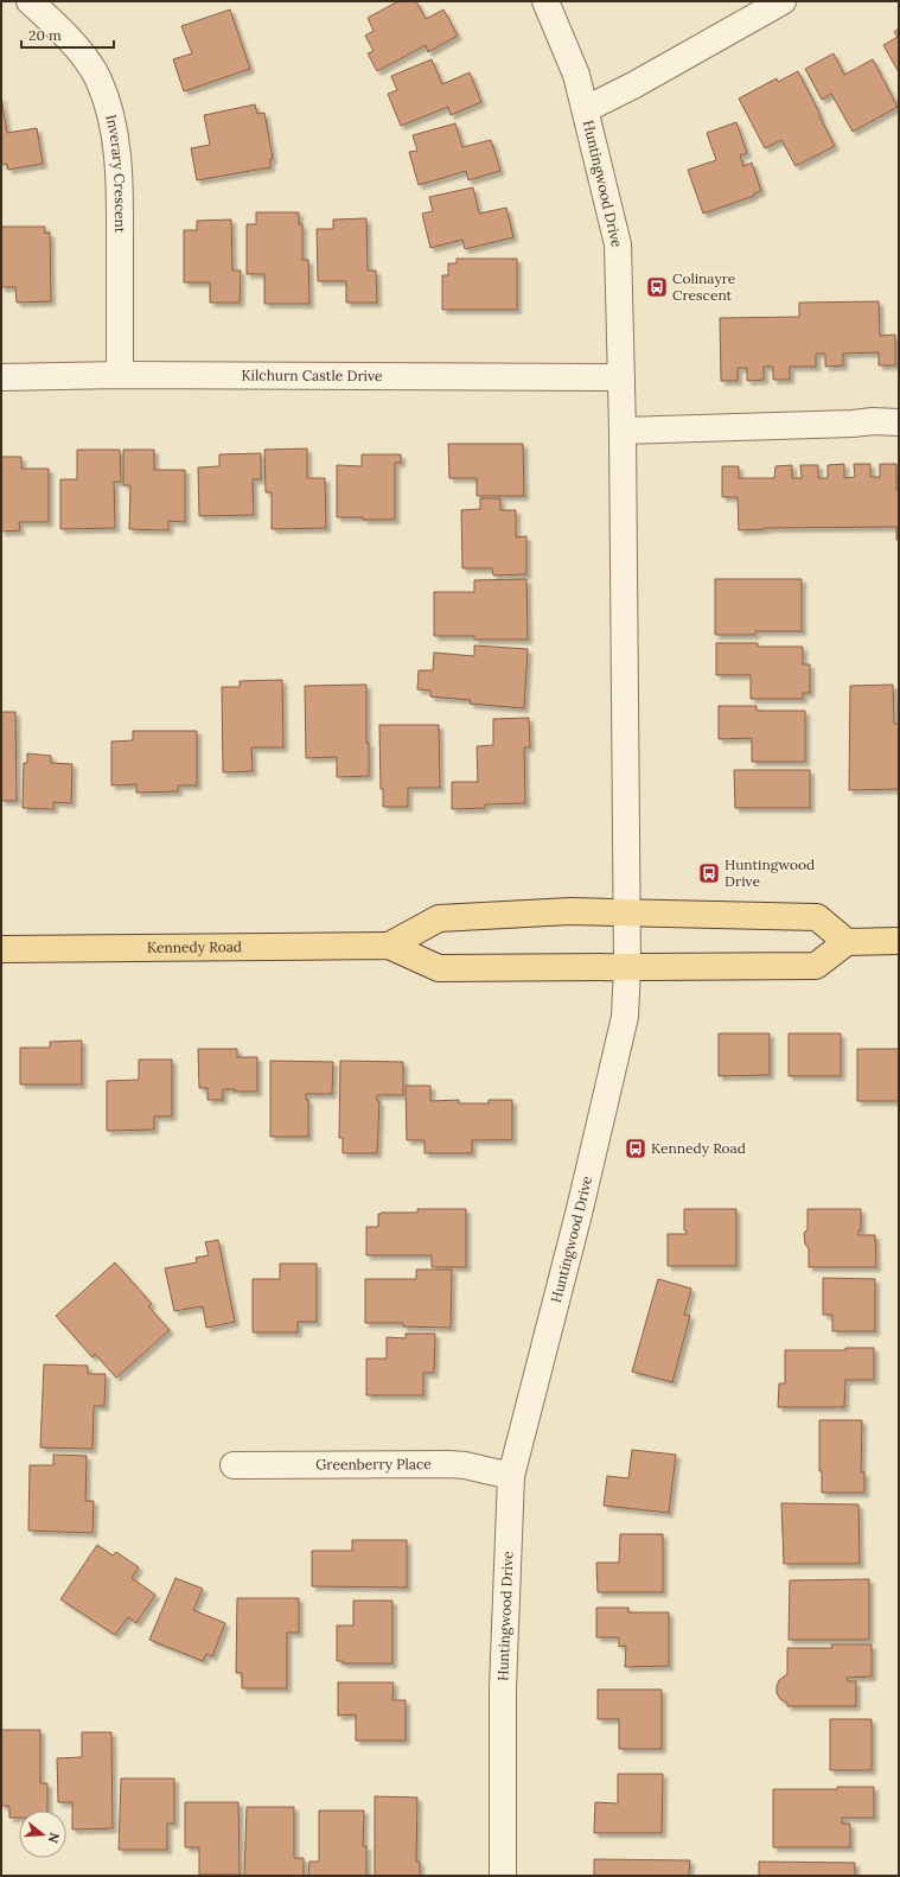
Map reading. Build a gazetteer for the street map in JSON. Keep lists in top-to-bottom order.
{
  "streets": {
    "main road": ["Kennedy Road"],
    "street": [
      "Inverary Crescent",
      "Huntingwood Drive",
      "Kilchurn Castle Drive",
      "Greenberry Place"
    ]
  },
  "crossings": [
    ["Inverary Crescent", "Kilchurn Castle Drive"],
    ["Huntingwood Drive", "Kilchurn Castle Drive"],
    ["Huntingwood Drive", "Kennedy Road"],
    ["Huntingwood Drive", "Greenberry Place"]
  ],
  "places": {
    "bus stop": ["Colinayre Crescent", "Huntingwood Drive", "Kennedy Road"]
  },
  "scale_bar": "20 m",
  "north": "right"
}
